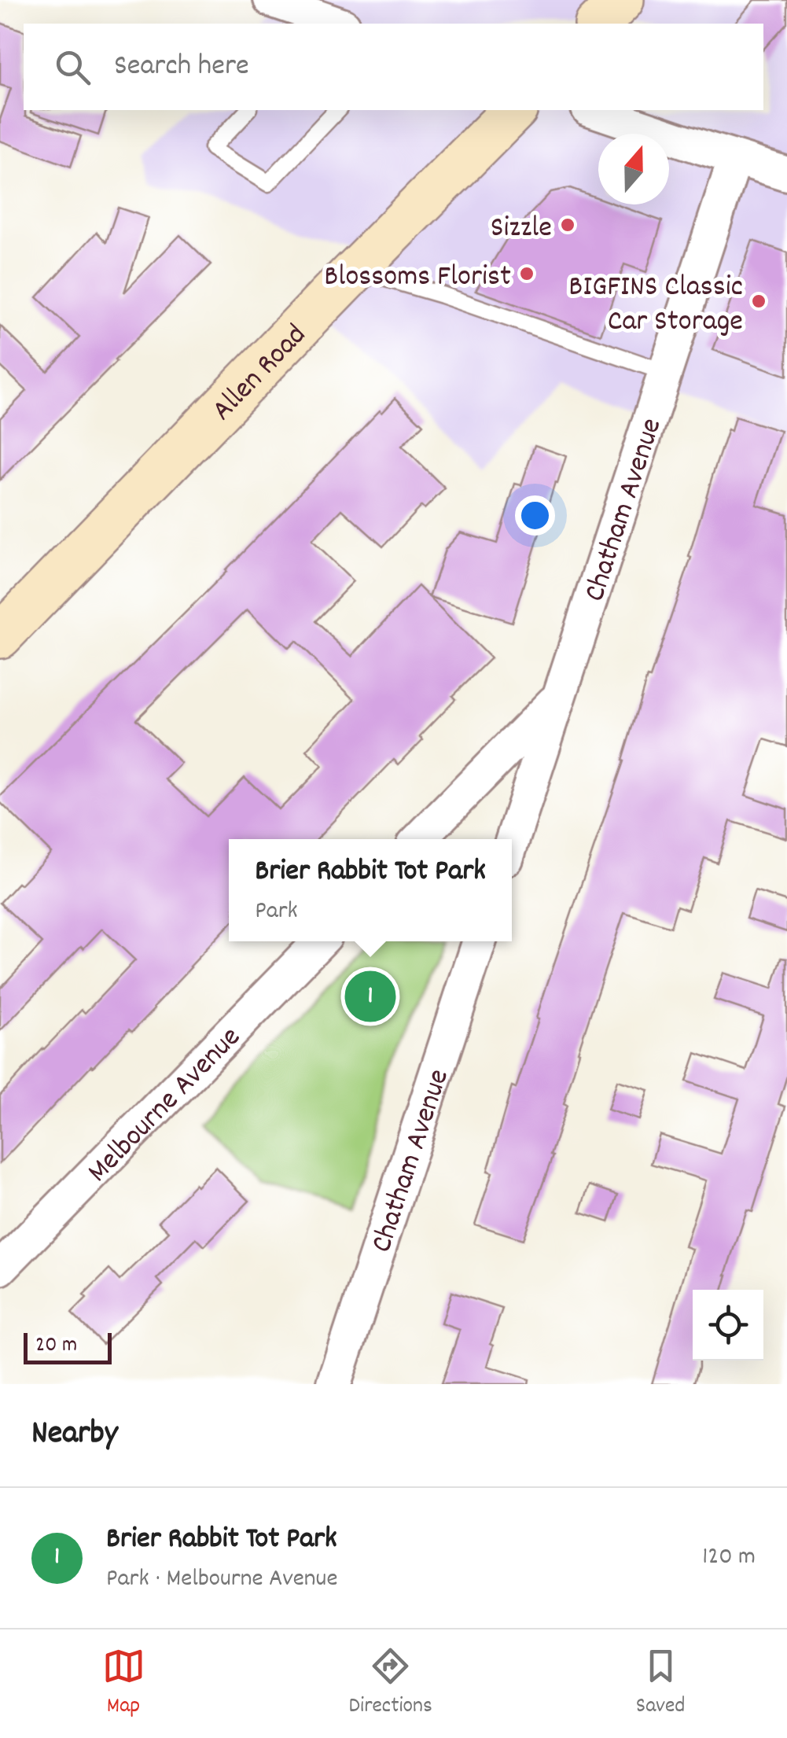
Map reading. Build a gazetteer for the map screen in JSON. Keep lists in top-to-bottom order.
{
  "streets": {
    "main road": ["Allen Road"],
    "street": ["Chatham Avenue", "Melbourne Avenue"]
  },
  "places": ["Sizzle", "Blossoms Florist", "BIGFINS Classic Car Storage"],
  "scale_bar": "20 m",
  "north": "top",
  "page": {
    "search": "Search here",
    "popup": ["Brier Rabbit Tot Park", "Park"],
    "pins": "1",
    "scale": "20 m",
    "heading": "Nearby",
    "list": [
      {
        "mark": "1",
        "name": "Brier Rabbit Tot Park",
        "note": "Park · Melbourne Avenue",
        "value": "120 m"
      }
    ],
    "nav": ["Map", "Directions", "Saved"]
  }
}
